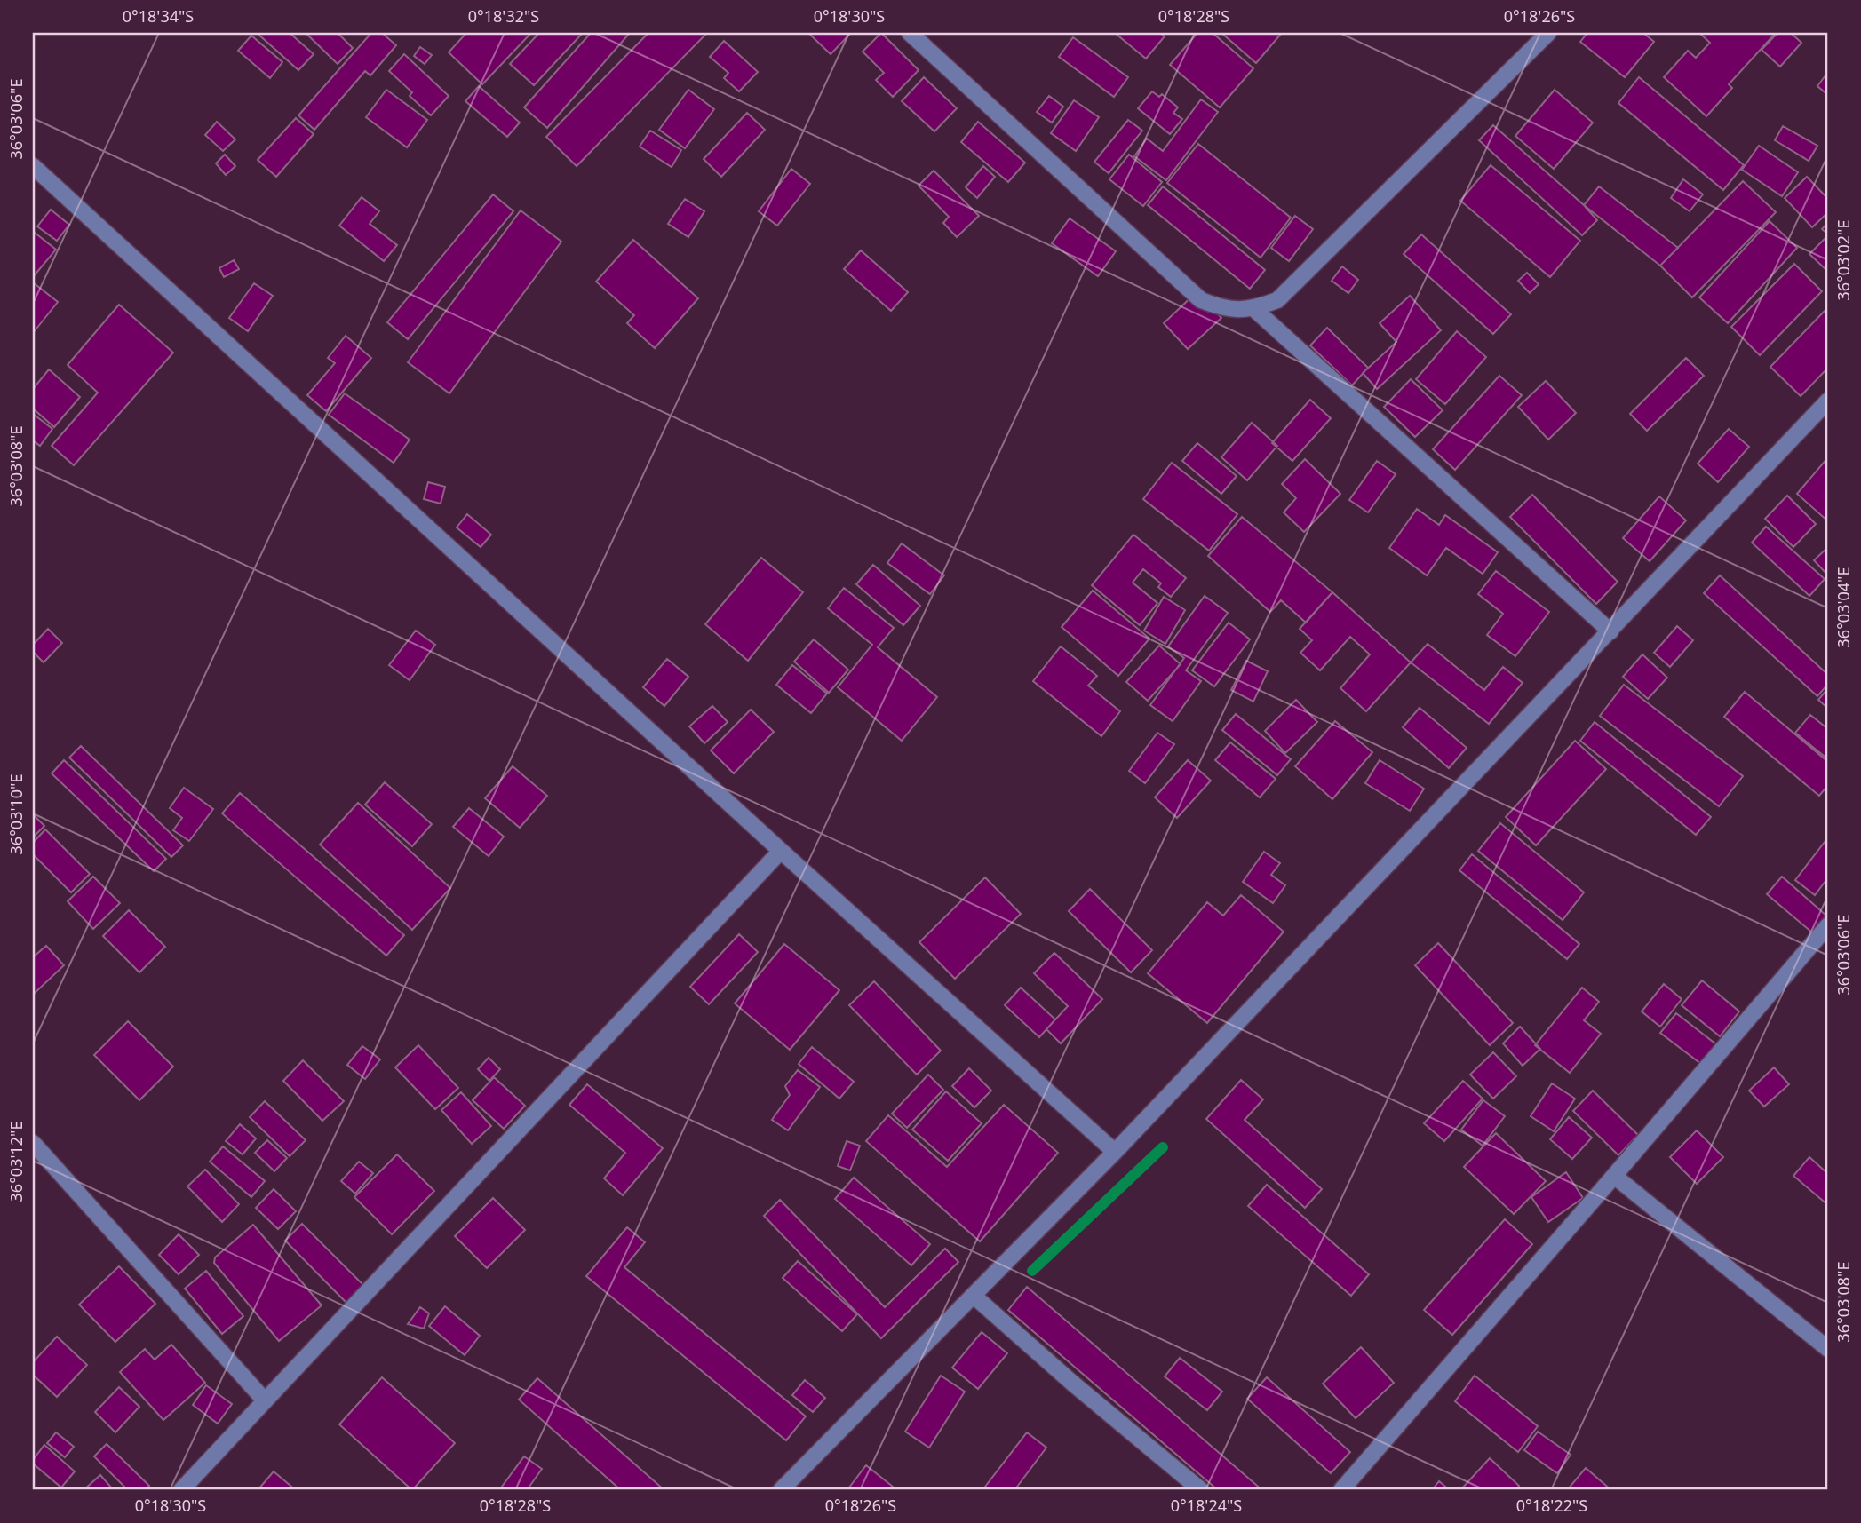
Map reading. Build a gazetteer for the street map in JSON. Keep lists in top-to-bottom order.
{
  "coordinates": [
    "0°18'34\"S",
    "0°18'32\"S",
    "0°18'30\"S",
    "0°18'28\"S",
    "0°18'26\"S",
    "36°03'06\"E",
    "36°03'02\"E",
    "36°03'08\"E",
    "36°03'04\"E",
    "36°03'10\"E",
    "36°03'12\"E",
    "0°18'24\"S",
    "0°18'22\"S"
  ]
}
